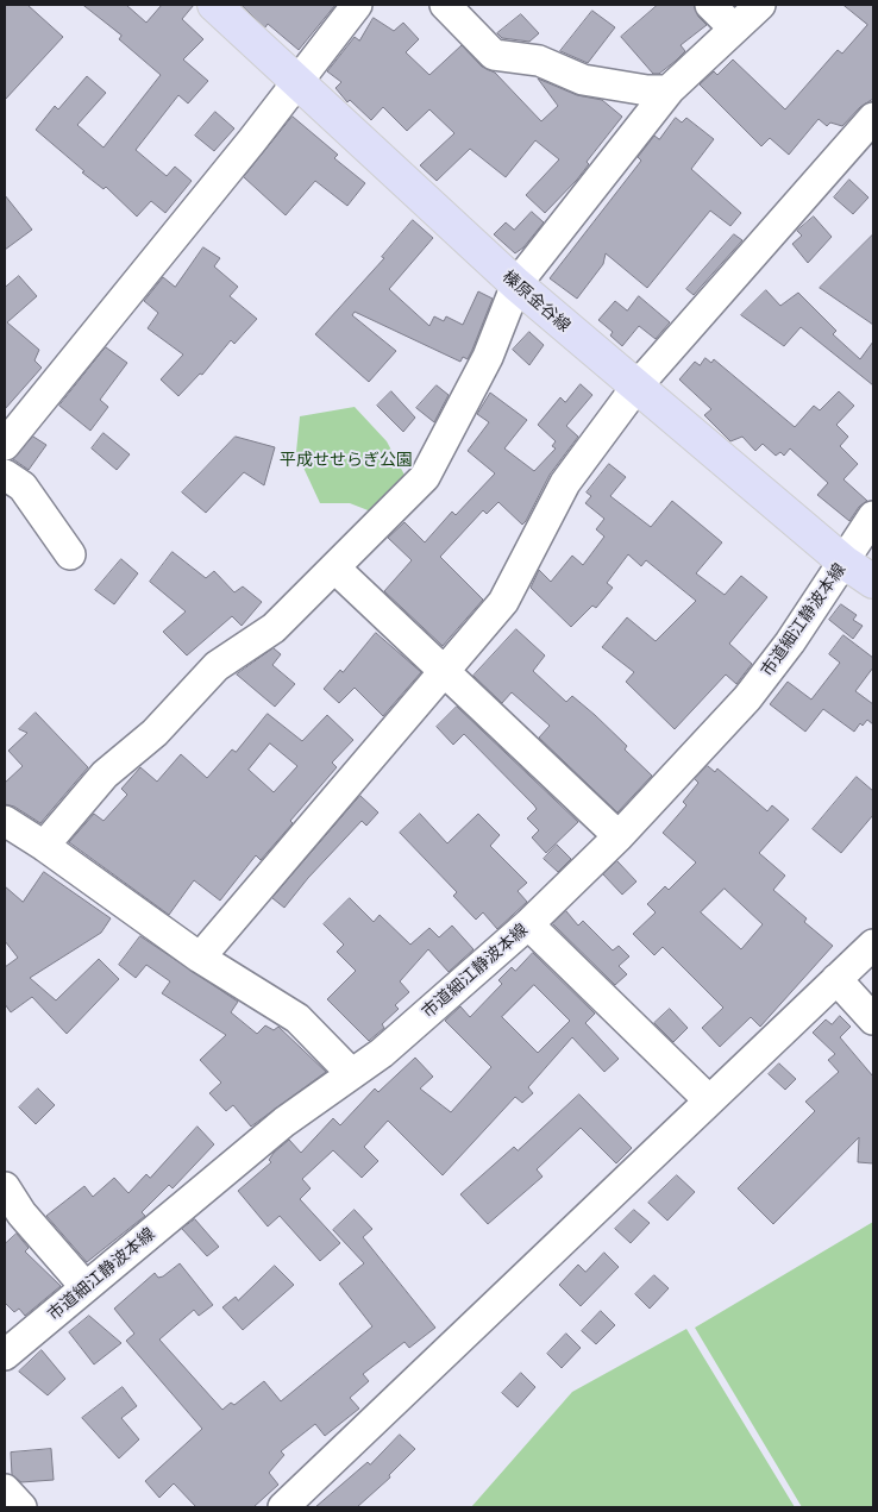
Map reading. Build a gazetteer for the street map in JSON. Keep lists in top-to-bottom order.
{
  "streets": {
    "main road": ["榛原金谷線"],
    "street": ["市道細江静波本線"]
  },
  "crossings": [
    ["榛原金谷線", "市道細江静波本線"]
  ],
  "parks": ["平成せせらぎ公園"]
}
